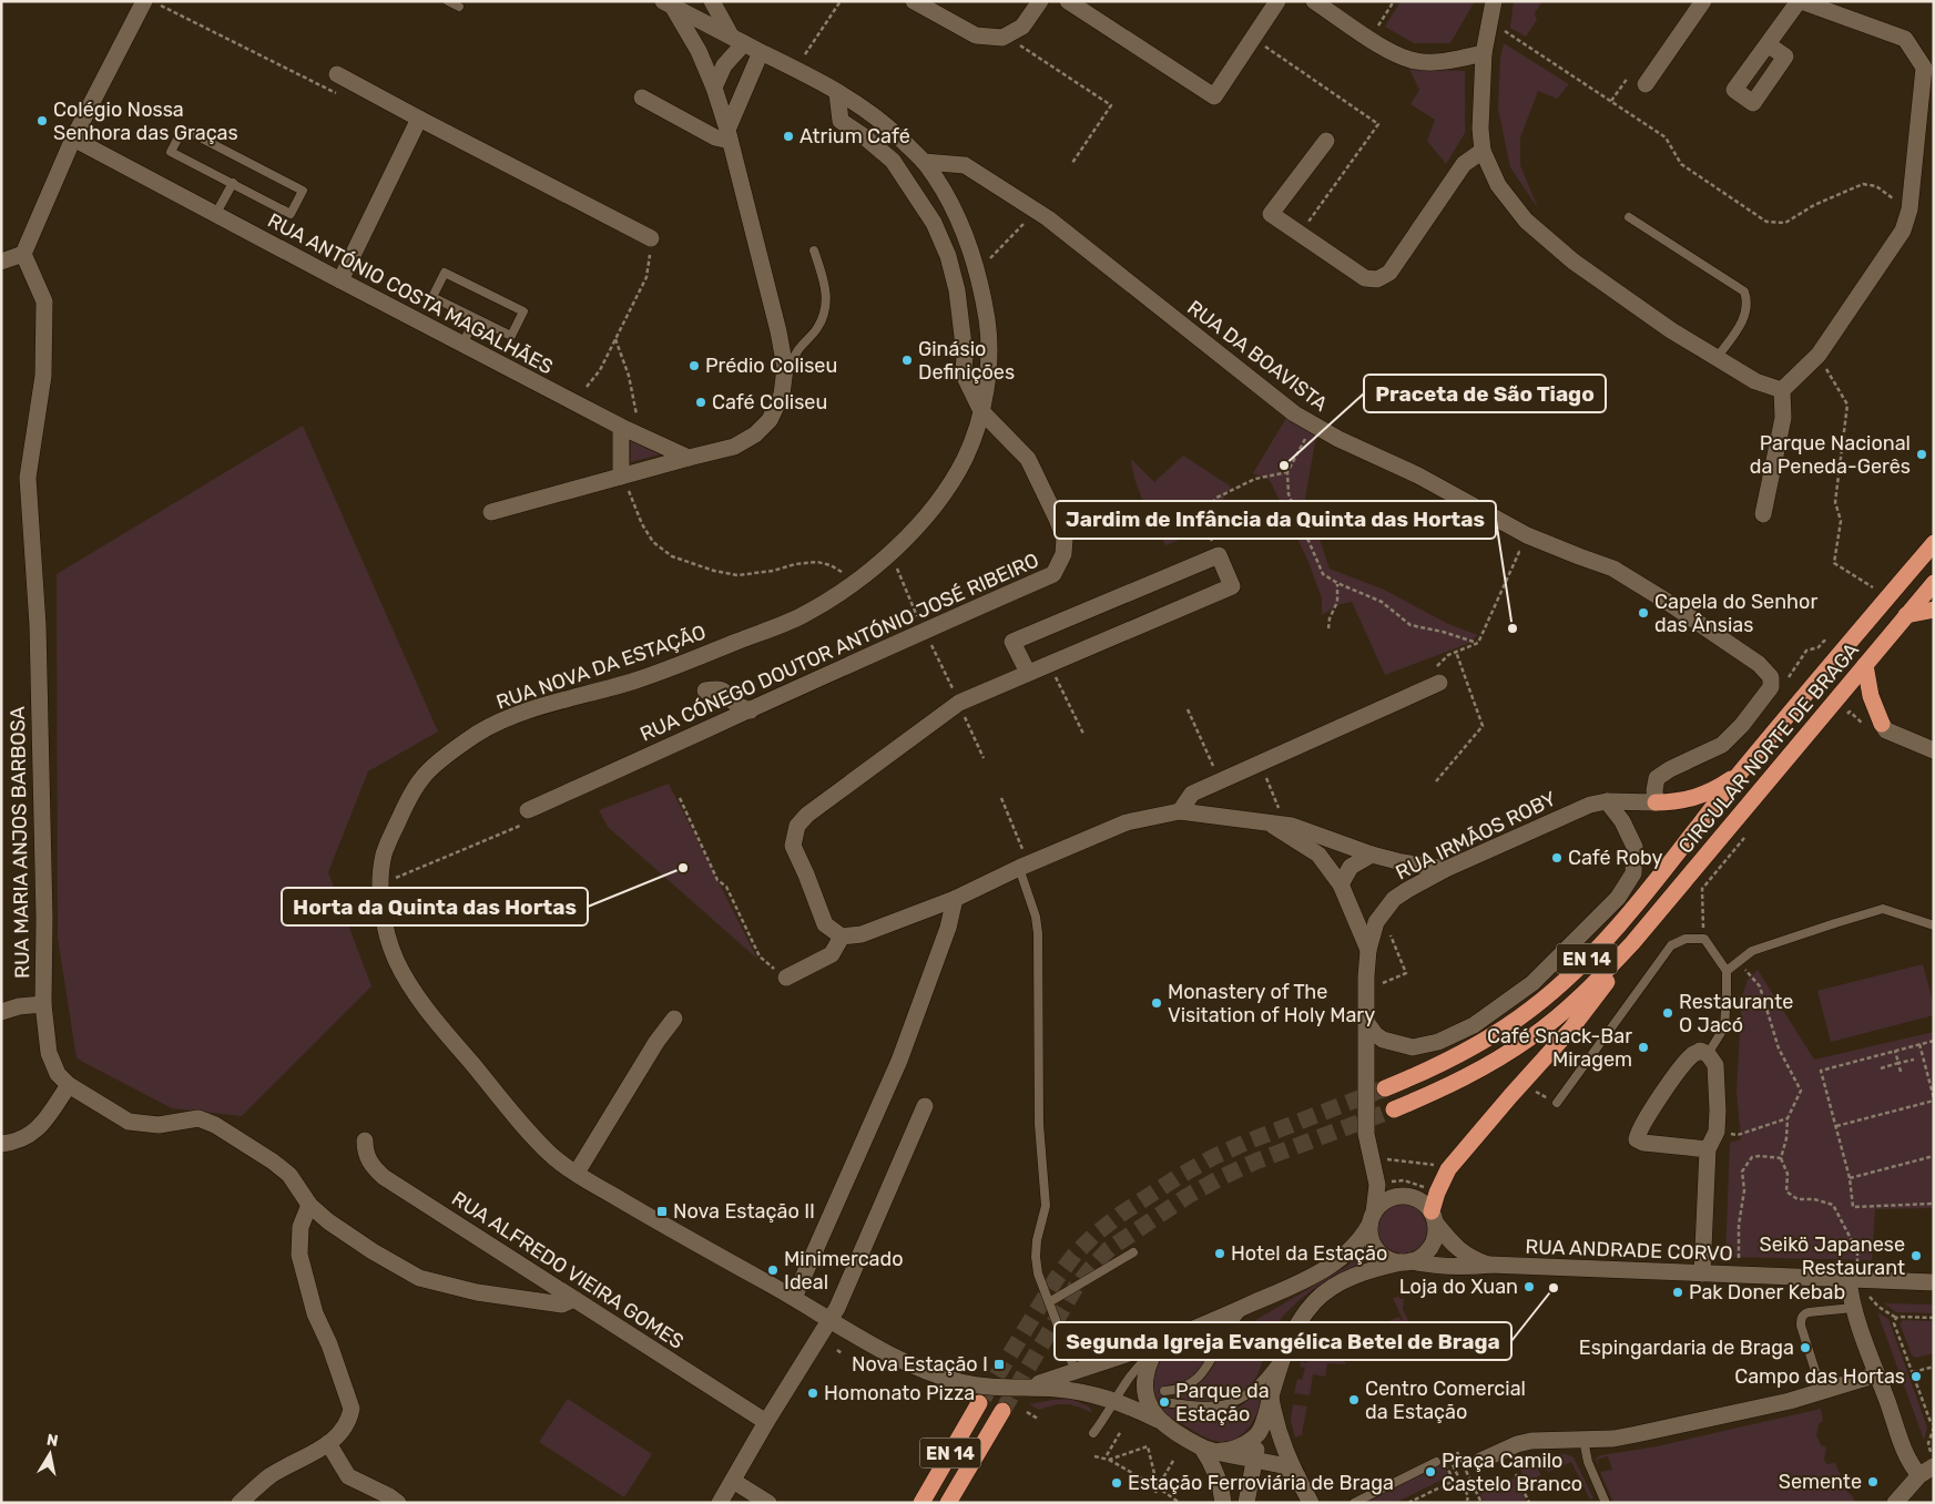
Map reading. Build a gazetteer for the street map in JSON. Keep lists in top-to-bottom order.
{
  "streets": {
    "highway": ["CIRCULAR NORTE DE BRAGA", "EN 14"],
    "street": [
      "RUA ANTÓNIO COSTA MAGALHÃES",
      "RUA DA BOAVISTA",
      "RUA CÓNEGO DOUTOR ANTÓNIO JOSÉ RIBEIRO",
      "RUA NOVA DA ESTAÇÃO",
      "RUA IRMÃOS ROBY",
      "RUA MARIA ANJOS BARBOSA",
      "RUA ANDRADE CORVO",
      "RUA ALFREDO VIEIRA GOMES"
    ]
  },
  "crossings": [
    ["RUA DA BOAVISTA", "RUA NOVA DA ESTAÇÃO"],
    ["RUA CÓNEGO DOUTOR ANTÓNIO JOSÉ RIBEIRO", "RUA NOVA DA ESTAÇÃO"],
    ["RUA NOVA DA ESTAÇÃO", "RUA IRMÃOS ROBY"],
    ["RUA NOVA DA ESTAÇÃO", "RUA ANDRADE CORVO"],
    ["RUA IRMÃOS ROBY", "RUA ANDRADE CORVO"]
  ],
  "places": {
    "other": [
      "Colégio Nossa Senhora das Graças",
      "Atrium Café",
      "Ginásio Definições",
      "Prédio Coliseu",
      "Café Coliseu",
      "Parque Nacional da Peneda-Gerês",
      "Praceta de São Tiago",
      "Capela do Senhor das Ânsias",
      "Jardim de Infância da Quinta das Hortas",
      "Café Roby",
      "Horta da Quinta das Hortas",
      "Monastery of The Visitation of Holy Mary",
      "Restaurante O Jacó",
      "Café Snack-Bar Miragem",
      "Hotel da Estação",
      "Seikö Japanese Restaurant",
      "Minimercado Ideal",
      "Loja do Xuan",
      "Segunda Igreja Evangélica Betel de Braga",
      "Pak Doner Kebab",
      "Espingardaria de Braga",
      "Campo das Hortas",
      "Homonato Pizza",
      "Centro Comercial da Estação",
      "Parque da Estação",
      "Praça Camilo Castelo Branco",
      "Semente",
      "Estação Ferroviária de Braga"
    ],
    "transit": ["Nova Estação II", "Nova Estação I"]
  },
  "north": "top"
}
